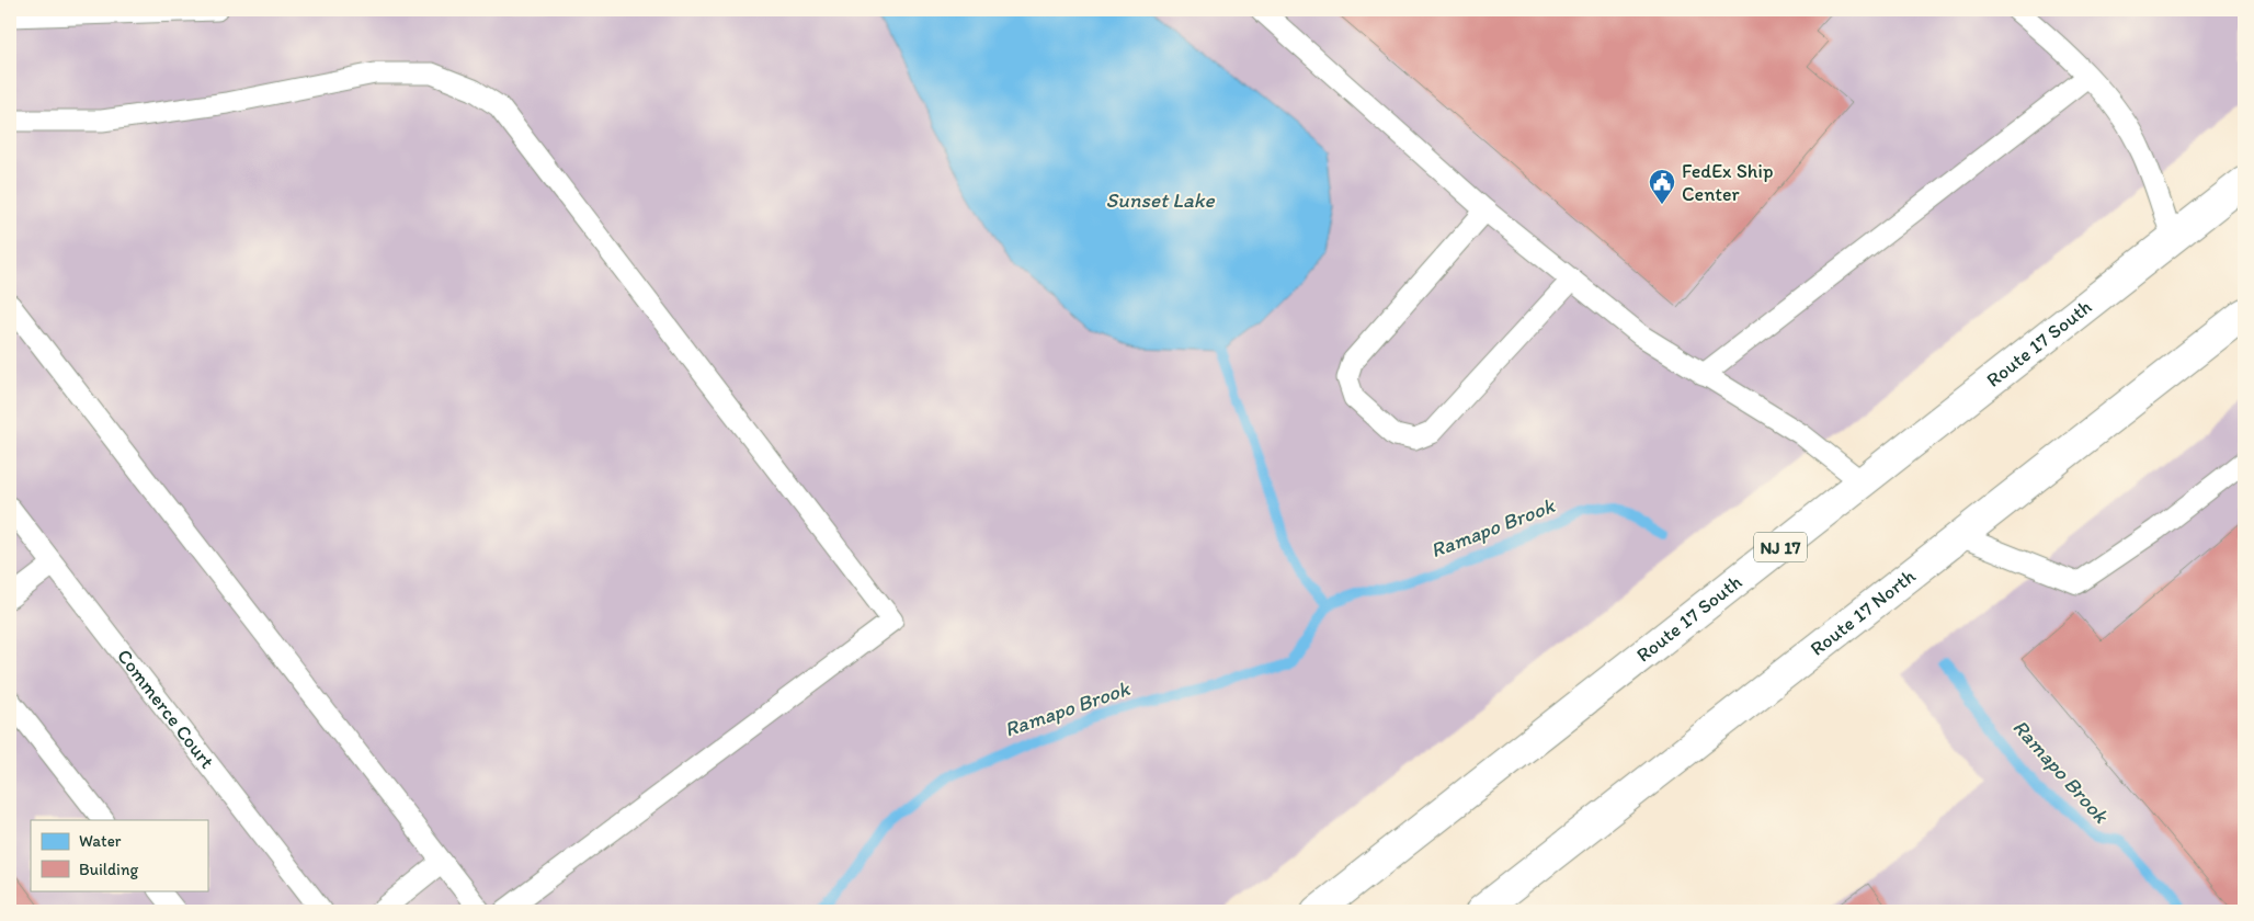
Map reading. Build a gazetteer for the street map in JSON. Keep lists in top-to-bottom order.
{
  "streets": {
    "highway": ["Route 17 South", "NJ 17", "Route 17 North"],
    "lane": ["Commerce Court"]
  },
  "water": ["Sunset Lake", "Ramapo Brook"],
  "places": {
    "public building": ["FedEx Ship Center"]
  },
  "legend": ["Water", "Building"]
}
